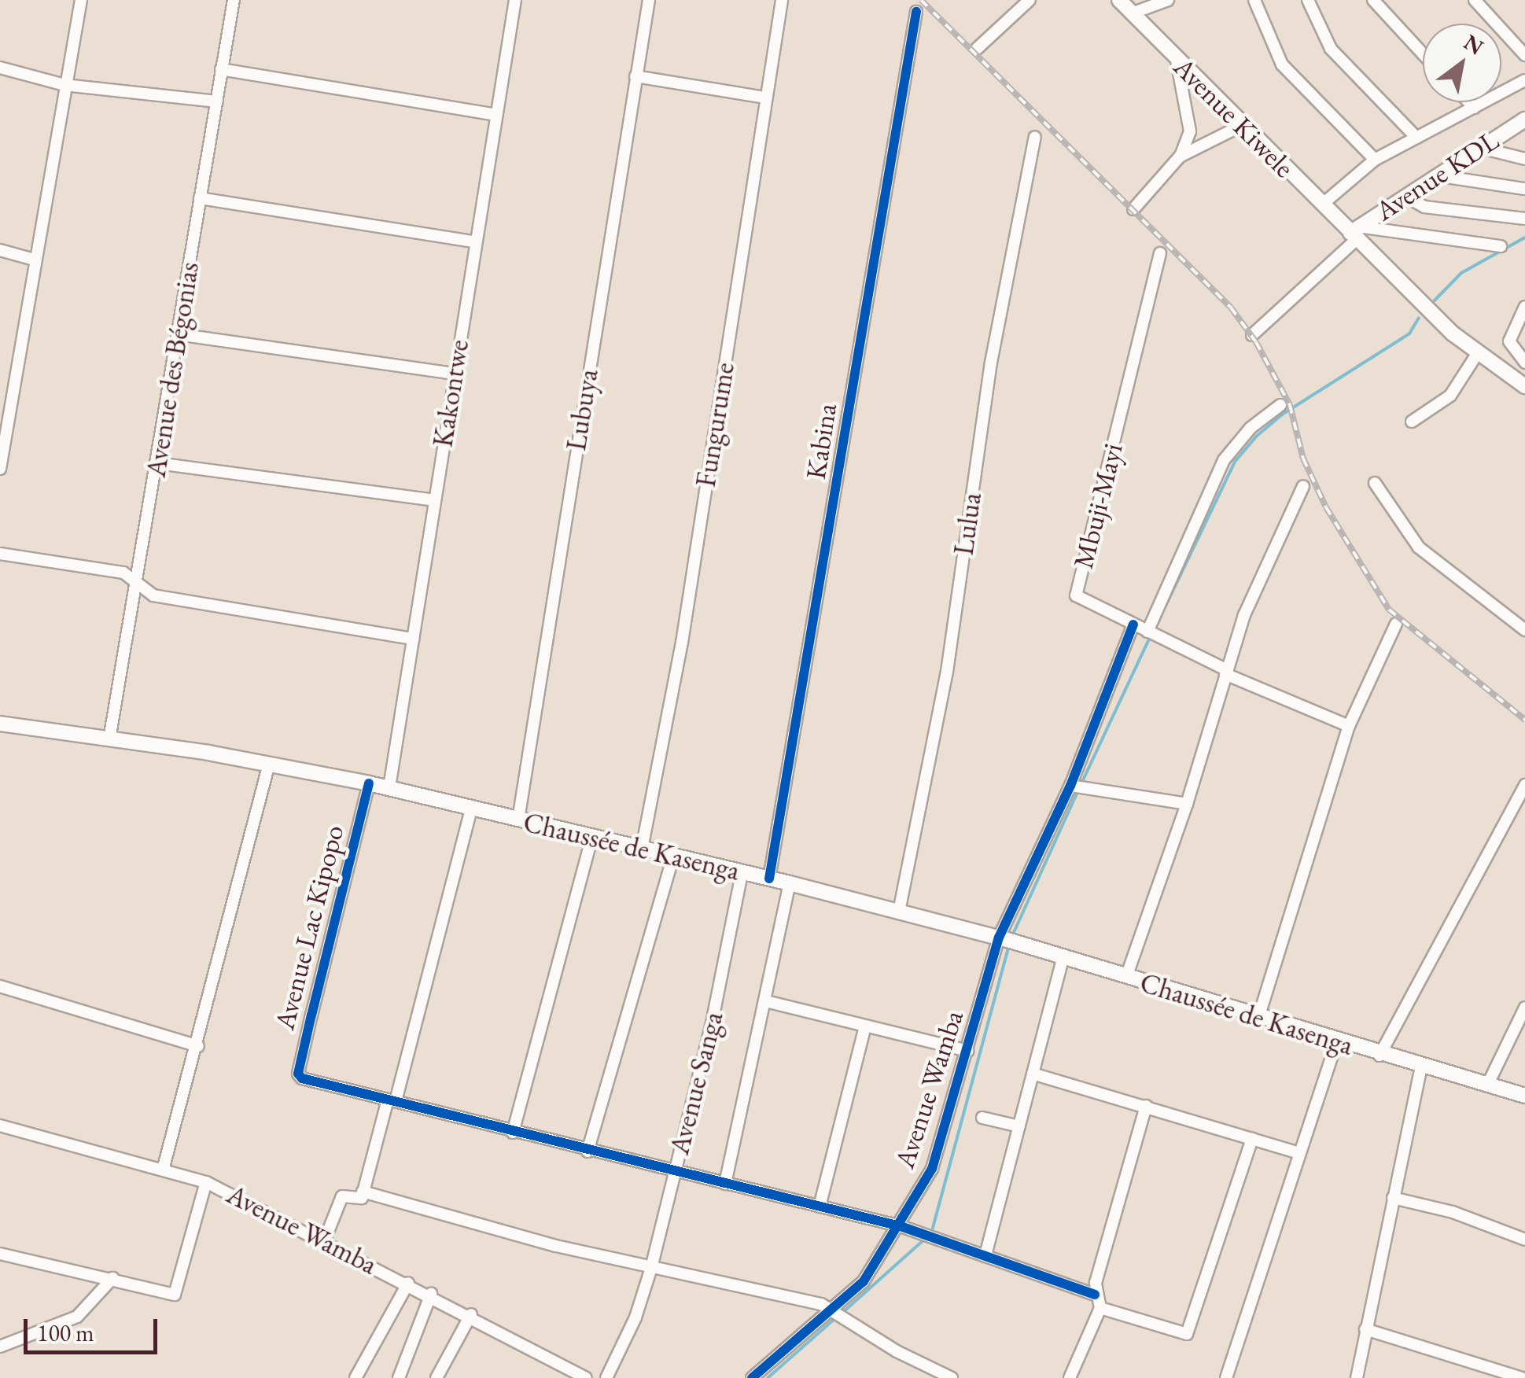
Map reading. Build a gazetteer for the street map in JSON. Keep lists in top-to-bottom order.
{
  "streets": {
    "main road": ["Avenue Kiwele", "Avenue KDL", "Chaussée de Kasenga"],
    "street": [
      "Avenue des Bégonias",
      "Kakontwe",
      "Lubuya",
      "Fungurume",
      "Kabina",
      "Mbuji-Mayi",
      "Lulua",
      "Avenue Lac Kipopo",
      "Avenue Sanga",
      "Avenue Wamba"
    ]
  },
  "crossings": [
    ["Avenue Kiwele", "Avenue KDL"],
    ["Avenue des Bégonias", "Chaussée de Kasenga"],
    ["Kakontwe", "Chaussée de Kasenga"],
    ["Lubuya", "Chaussée de Kasenga"],
    ["Fungurume", "Chaussée de Kasenga"],
    ["Kabina", "Chaussée de Kasenga"],
    ["Mbuji-Mayi", "Avenue Wamba"],
    ["Lulua", "Chaussée de Kasenga"],
    ["Chaussée de Kasenga", "Avenue Lac Kipopo"],
    ["Chaussée de Kasenga", "Avenue Sanga"],
    ["Chaussée de Kasenga", "Avenue Wamba"]
  ],
  "scale_bar": "100 m",
  "north": "top right"
}
